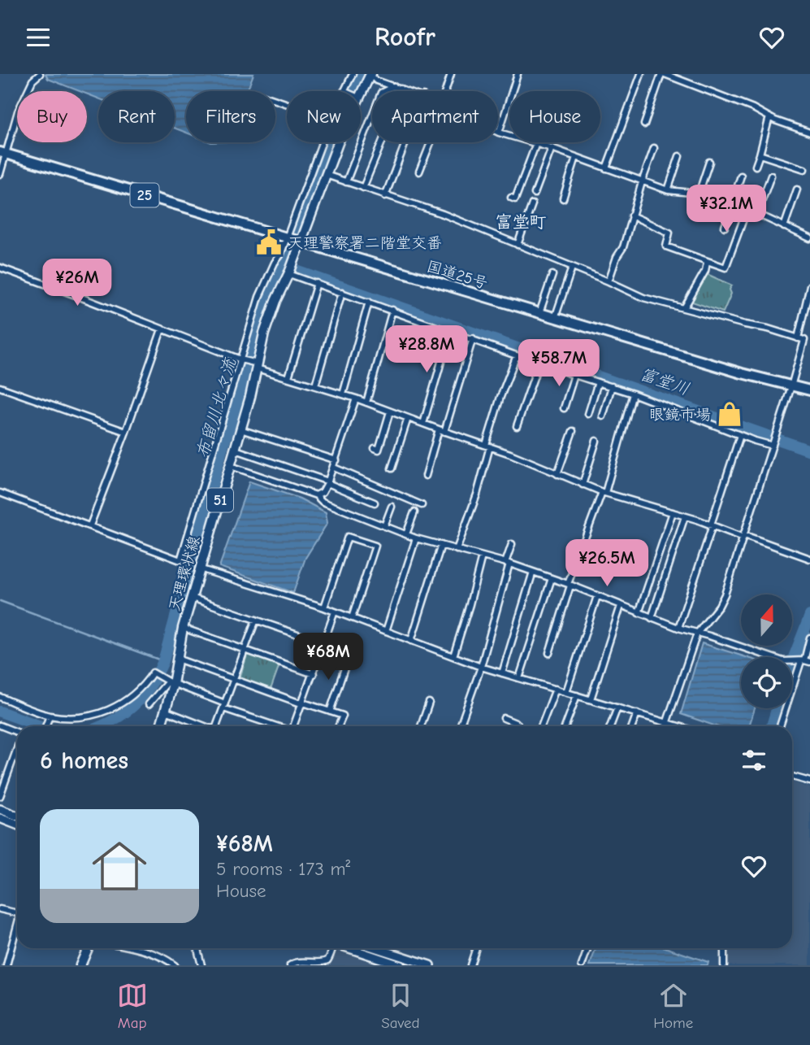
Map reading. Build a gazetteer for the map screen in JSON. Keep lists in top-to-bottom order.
{
  "streets": {
    "highway": ["25", "国道25号"],
    "main road": ["51", "天理環状線"]
  },
  "crossings": [
    ["国道25号", "天理環状線"]
  ],
  "districts": ["富堂町"],
  "water": ["富堂川", "布留川北々流"],
  "places": {
    "public building": ["天理警察署二階堂交番"],
    "shop": ["眼鏡市場"]
  },
  "north": "top",
  "page": {
    "header": "Roofr",
    "chip": [
      "Buy",
      "Rent",
      "Filters",
      "New",
      "Apartment",
      "House"
    ],
    "price": [
      "¥32.1M",
      "¥26M",
      "¥28.8M",
      "¥58.7M",
      "¥26.5M",
      "¥68M"
    ],
    "heading": "6 homes",
    "list": [
      {
        "name": "¥68M",
        "note": "5 rooms · 173 m² · House"
      }
    ],
    "tabs": ["Map", "Saved", "Home"]
  }
}
